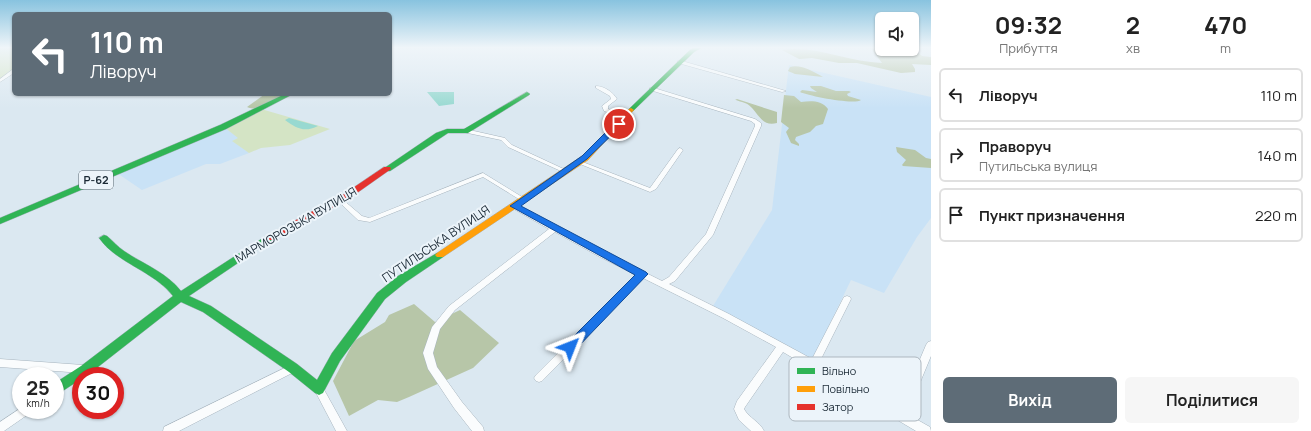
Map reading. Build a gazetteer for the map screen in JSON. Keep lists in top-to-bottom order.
{
  "streets": {
    "street": ["Р-62", "МАРМОРОЗЬКА ВУЛИЦЯ", "ПУТИЛЬСЬКА ВУЛИЦЯ"]
  },
  "legend": ["Вільно", "Повільно", "Затор"],
  "page": {
    "eta": [
      "09:32",
      "Прибуття",
      "2",
      "хв",
      "470",
      "m"
    ],
    "turn": ["110 m", "Ліворуч"],
    "list": [
      {
        "name": "Ліворуч",
        "value": "110 m"
      },
      {
        "name": "Праворуч",
        "note": "Путильська вулиця",
        "value": "140 m"
      },
      {
        "name": "Пункт призначення",
        "value": "220 m"
      }
    ],
    "speed": "25 km/h",
    "limit": "30",
    "buttons": ["Вихід", "Поділитися"]
  }
}
